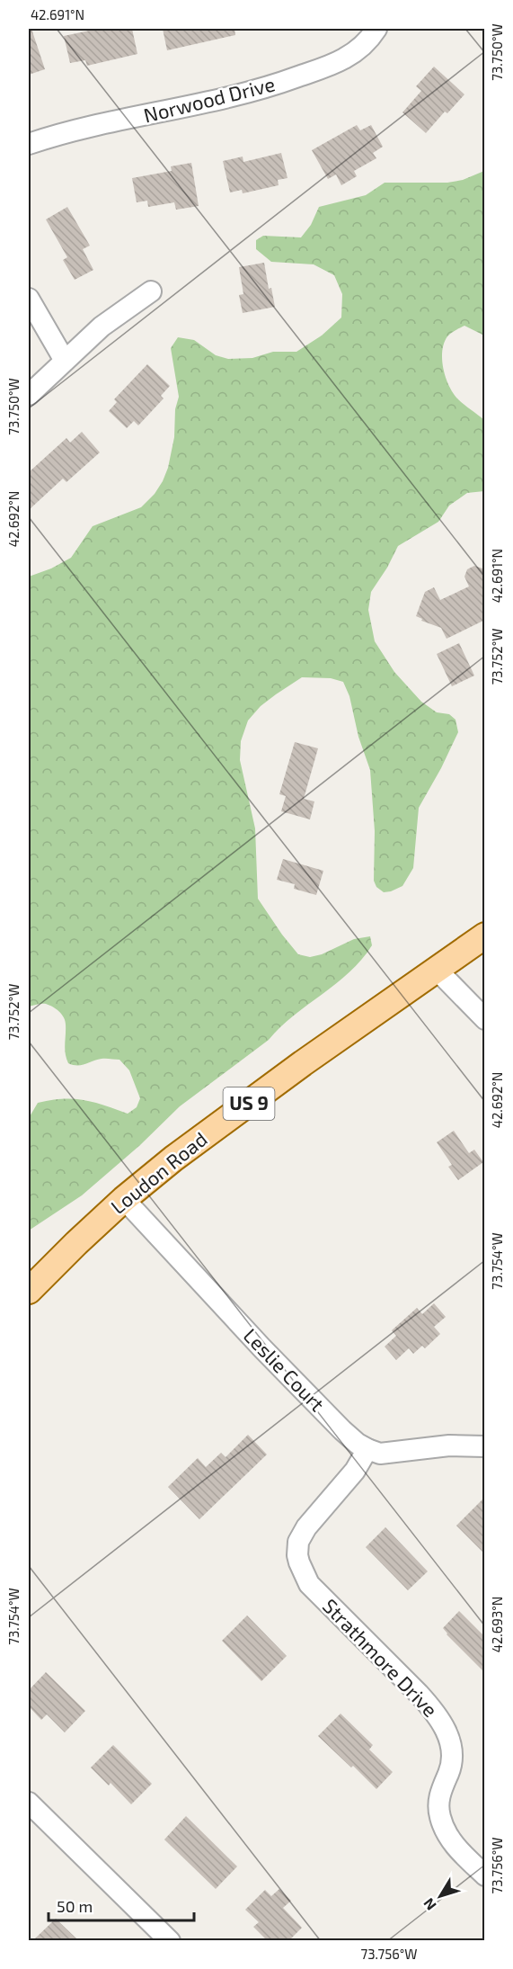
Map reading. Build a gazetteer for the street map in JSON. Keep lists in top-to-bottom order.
{
  "streets": {
    "main road": ["US 9", "Loudon Road"],
    "street": ["Norwood Drive", "Leslie Court", "Strathmore Drive"]
  },
  "crossings": [
    ["Loudon Road", "Leslie Court"],
    ["Leslie Court", "Strathmore Drive"]
  ],
  "scale_bar": "50 m",
  "north": "bottom left",
  "coordinates": [
    "42.691°N",
    "73.750°W",
    "42.692°N",
    "73.752°W",
    "73.754°W",
    "42.693°N",
    "73.756°W"
  ]
}
